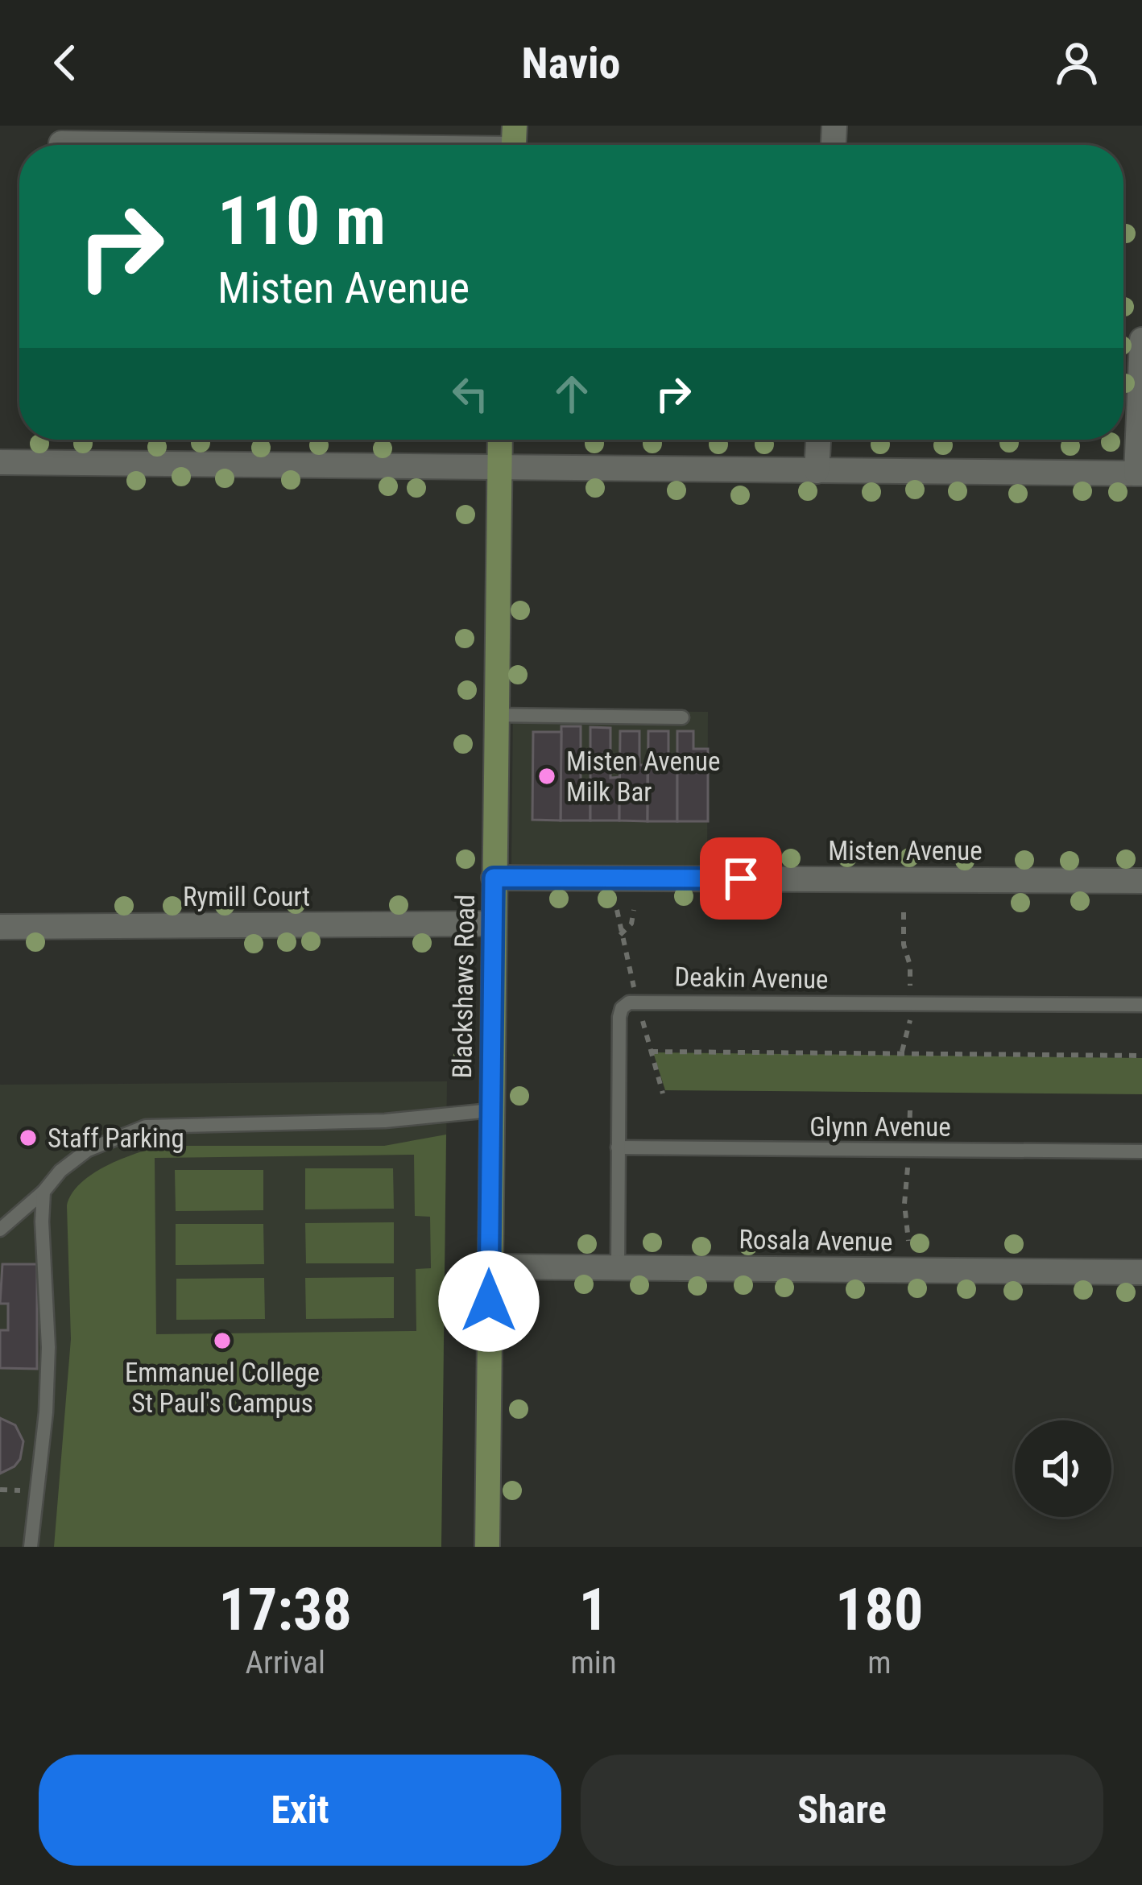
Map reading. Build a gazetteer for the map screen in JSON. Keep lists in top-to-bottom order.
{
  "streets": {
    "main road": ["Blackshaws Road"],
    "street": ["Misten Avenue", "Rymill Court", "Rosala Avenue"],
    "lane": ["Deakin Avenue", "Glynn Avenue"]
  },
  "crossings": [
    ["Misten Avenue", "Blackshaws Road"],
    ["Rymill Court", "Blackshaws Road"],
    ["Deakin Avenue", "Glynn Avenue"],
    ["Deakin Avenue", "Rosala Avenue"],
    ["Blackshaws Road", "Rosala Avenue"]
  ],
  "places": ["Misten Avenue Milk Bar", "Staff Parking", "Emmanuel College St Paul's Campus"],
  "page": {
    "header": "Navio",
    "turn": ["110 m", "Misten Avenue"],
    "eta": [
      "17:38",
      "Arrival",
      "1",
      "min",
      "180",
      "m"
    ],
    "buttons": ["Exit", "Share"]
  }
}
